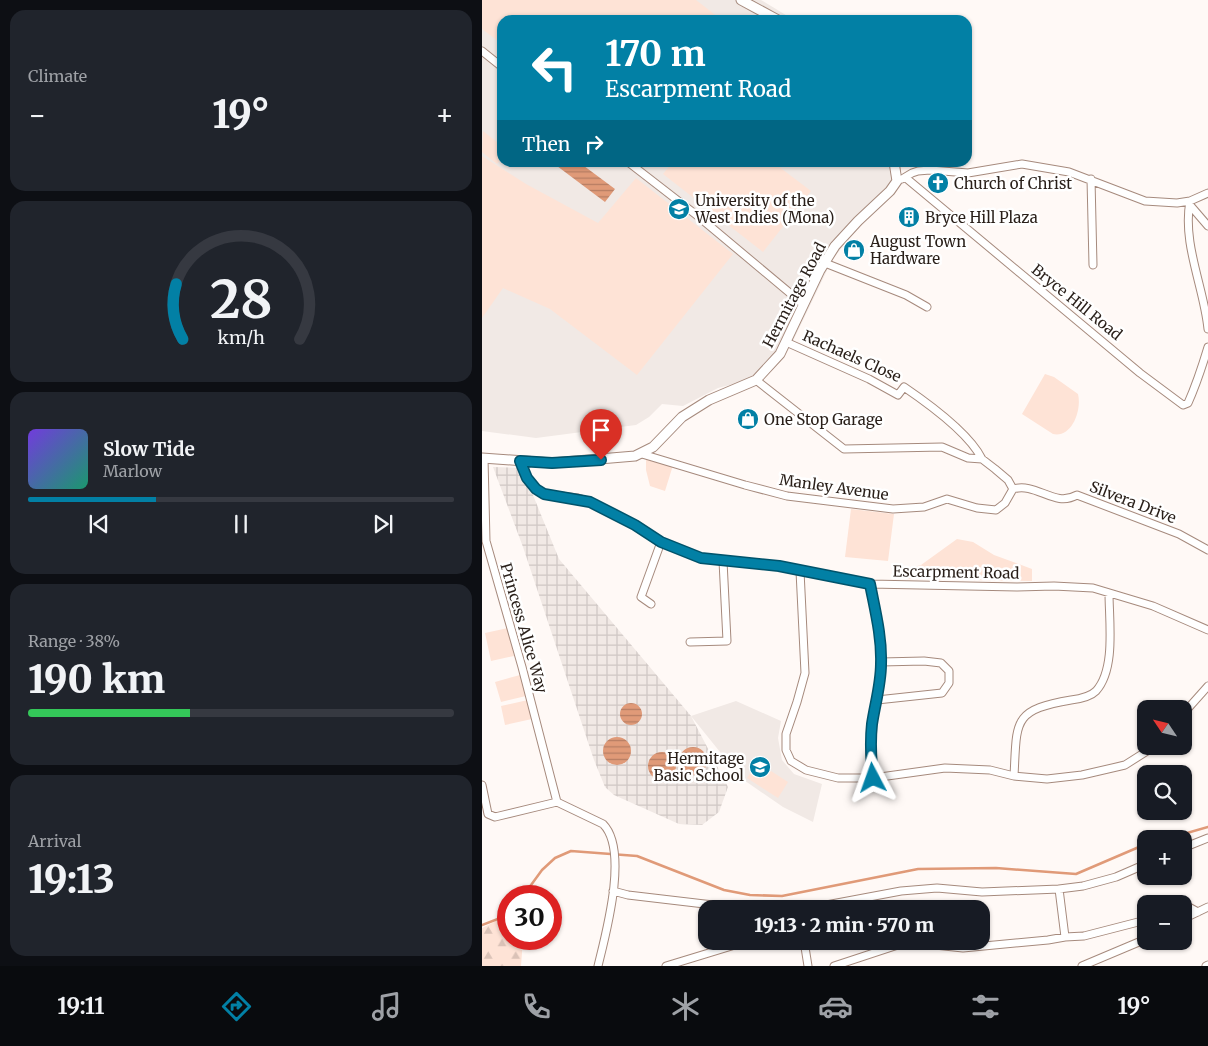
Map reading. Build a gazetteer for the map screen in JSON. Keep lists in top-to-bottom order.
{
  "streets": {
    "street": [
      "Hermitage Road",
      "Bryce Hill Road",
      "Rachaels Close",
      "Manley Avenue",
      "Silvera Drive",
      "Escarpment Road",
      "Princess Alice Way"
    ]
  },
  "crossings": [
    ["Hermitage Road", "Bryce Hill Road"],
    ["Hermitage Road", "Rachaels Close"],
    ["Hermitage Road", "Manley Avenue"],
    ["Hermitage Road", "Escarpment Road"],
    ["Hermitage Road", "Princess Alice Way"],
    ["Manley Avenue", "Silvera Drive"]
  ],
  "places": {
    "church": ["Church of Christ"],
    "school or university": ["University of the West Indies (Mona)", "Hermitage Basic School"],
    "building": ["Bryce Hill Plaza"],
    "shop": ["August Town Hardware", "One Stop Garage"]
  },
  "north": "top left",
  "page": {
    "tile": [
      "Climate",
      ["Range · 38%", "190 km"],
      ["Arrival", "19:13"]
    ],
    "turn": ["170 m", "Escarpment Road"],
    "heat": ["−", "19°", "+"],
    "then": "Then",
    "song": ["Slow Tide", "Marlow"],
    "map_buttons": ["+", "−"],
    "limit": "30",
    "trip": "19:13 · 2 min · 570 m",
    "tabs": ["19:11", "19°"],
    "gauge": ["28", "km/h"]
  }
}
